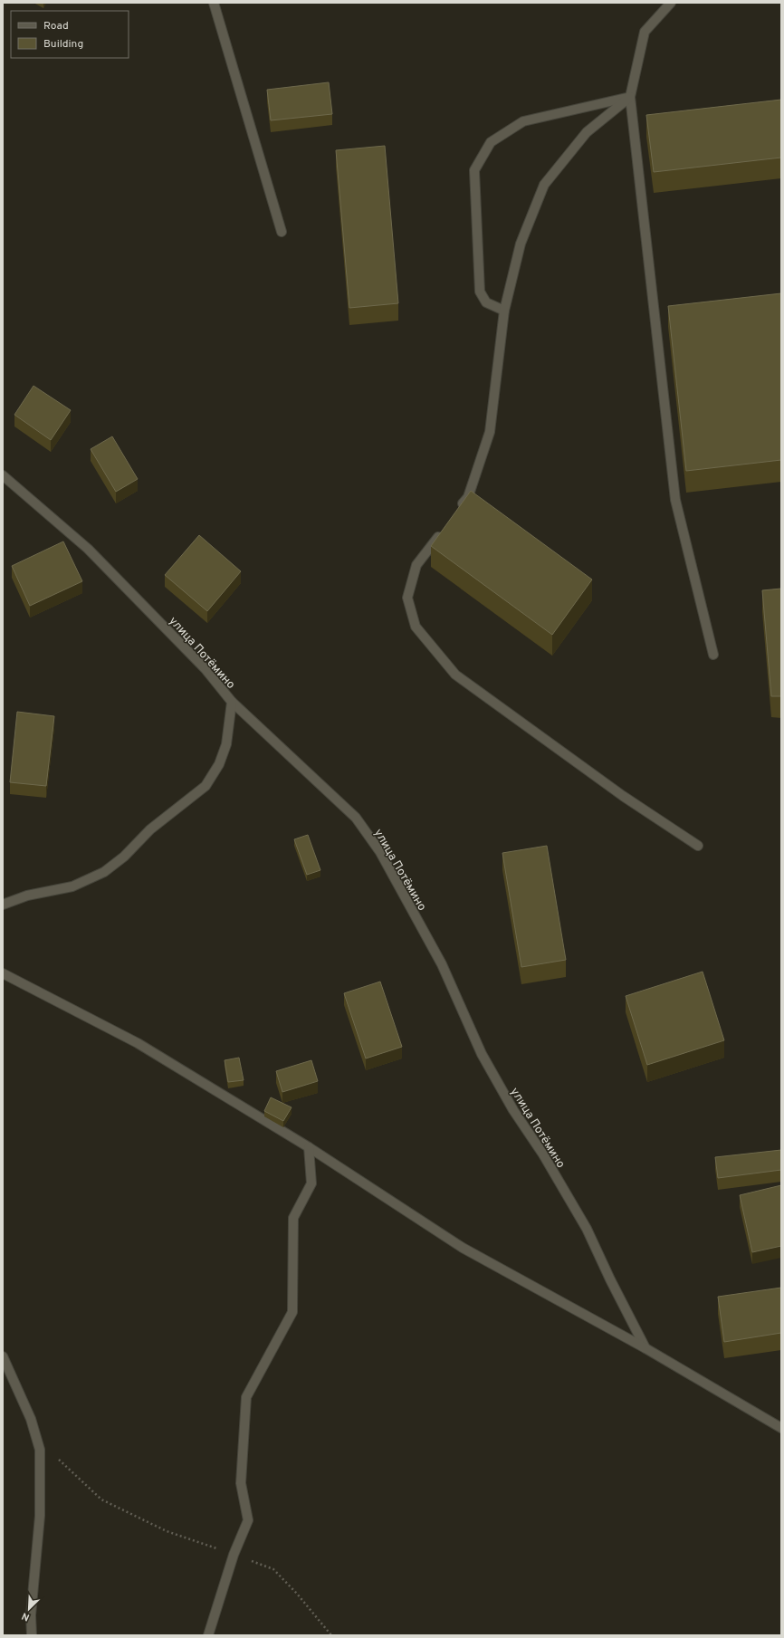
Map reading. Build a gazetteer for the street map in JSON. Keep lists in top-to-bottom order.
{
  "streets": {
    "street": ["улица Потёмино"]
  },
  "legend": ["Road", "Building"],
  "north": "bottom left"
}
